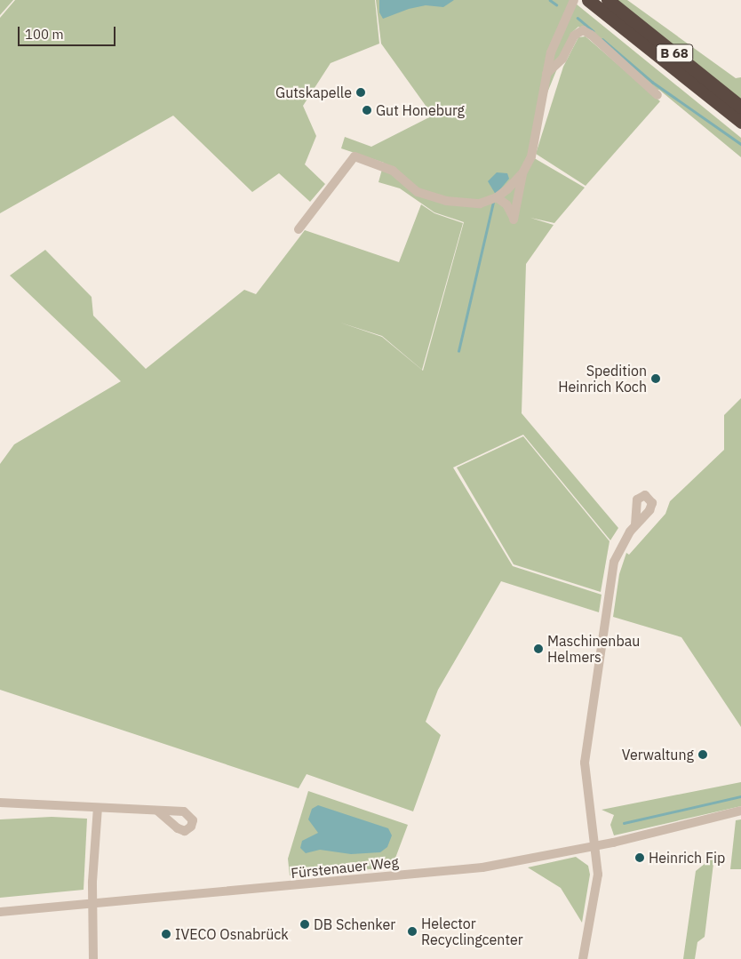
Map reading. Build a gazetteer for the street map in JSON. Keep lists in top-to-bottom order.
{
  "streets": {
    "highway": ["B 68"],
    "street": ["Fürstenauer Weg"]
  },
  "places": [
    "Gutskapelle",
    "Gut Honeburg",
    "Spedition Heinrich Koch",
    "Maschinenbau Helmers",
    "Verwaltung",
    "Heinrich Fip",
    "DB Schenker",
    "Helector Recyclingcenter",
    "IVECO Osnabrück"
  ],
  "scale_bar": "100 m"
}
